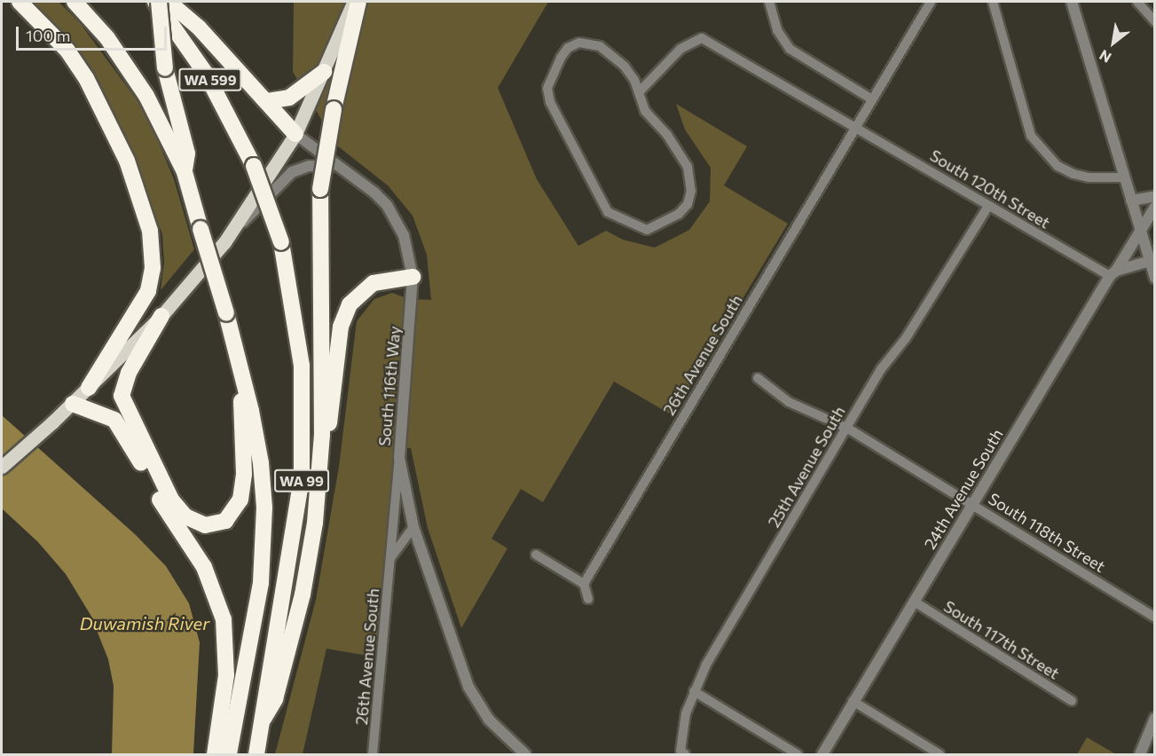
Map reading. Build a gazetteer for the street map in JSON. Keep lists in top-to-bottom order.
{
  "streets": {
    "highway": ["WA 599", "WA 99"],
    "street": [
      "South 120th Street",
      "26th Avenue South",
      "South 116th Way",
      "25th Avenue South",
      "24th Avenue South",
      "South 118th Street",
      "South 117th Street"
    ]
  },
  "crossings": [
    ["WA 599", "WA 99"],
    ["South 120th Street", "26th Avenue South"],
    ["South 120th Street", "25th Avenue South"],
    ["South 120th Street", "24th Avenue South"],
    ["26th Avenue South", "South 116th Way"],
    ["25th Avenue South", "South 118th Street"],
    ["24th Avenue South", "South 118th Street"],
    ["24th Avenue South", "South 117th Street"]
  ],
  "water": ["Duwamish River"],
  "scale_bar": "100 m",
  "north": "bottom left"
}
